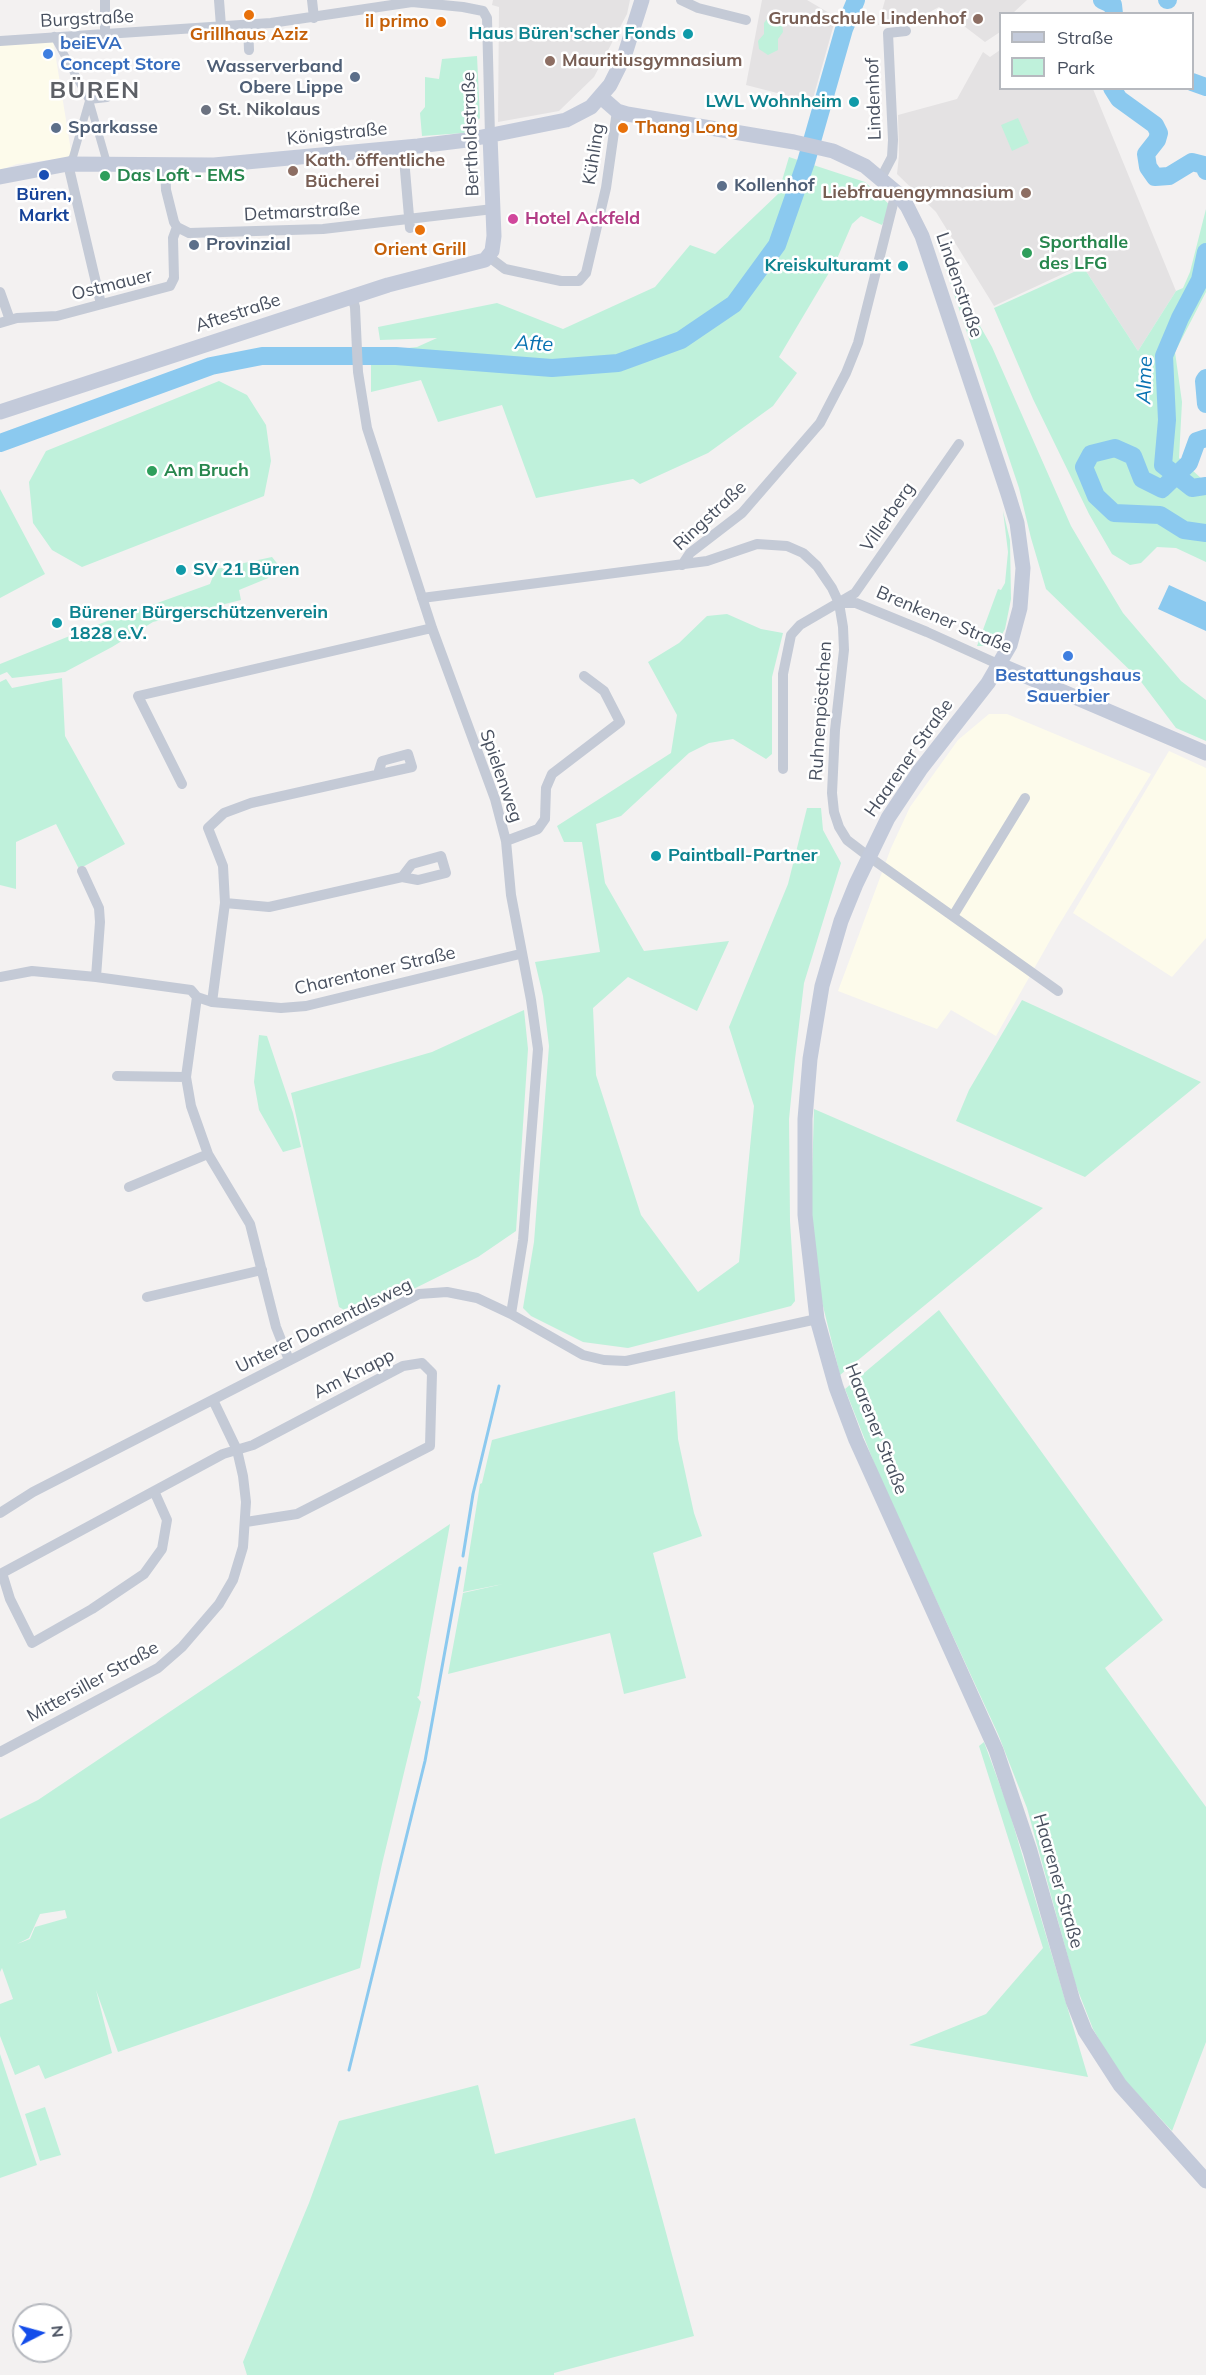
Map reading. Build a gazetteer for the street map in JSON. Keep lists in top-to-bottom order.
{
  "streets": {
    "main road": [
      "Königstraße",
      "Bertholdstraße",
      "Lindenstraße",
      "Aftestraße",
      "Brenkener Straße",
      "Haarener Straße"
    ],
    "street": [
      "Burgstraße",
      "Lindenhof",
      "Kühling",
      "Detmarstraße",
      "Ostmauer",
      "Ringstraße",
      "Villerberg",
      "Ruhnenpöstchen",
      "Spielenweg",
      "Charentoner Straße",
      "Unterer Domentalsweg",
      "Am Knapp",
      "Mittersiller Straße"
    ]
  },
  "crossings": [
    ["Burgstraße", "Bertholdstraße"],
    ["Lindenhof", "Lindenstraße"],
    ["Königstraße", "Bertholdstraße"],
    ["Königstraße", "Lindenstraße"],
    ["Bertholdstraße", "Kühling"],
    ["Bertholdstraße", "Detmarstraße"],
    ["Bertholdstraße", "Aftestraße"],
    ["Kühling", "Lindenstraße"],
    ["Kühling", "Aftestraße"],
    ["Detmarstraße", "Ostmauer"],
    ["Lindenstraße", "Ringstraße"],
    ["Lindenstraße", "Brenkener Straße"],
    ["Lindenstraße", "Haarener Straße"],
    ["Aftestraße", "Spielenweg"],
    ["Ringstraße", "Spielenweg"],
    ["Villerberg", "Brenkener Straße"],
    ["Villerberg", "Ruhnenpöstchen"],
    ["Brenkener Straße", "Ruhnenpöstchen"],
    ["Brenkener Straße", "Haarener Straße"],
    ["Ruhnenpöstchen", "Haarener Straße"],
    ["Haarener Straße", "Unterer Domentalsweg"],
    ["Spielenweg", "Charentoner Straße"],
    ["Spielenweg", "Unterer Domentalsweg"],
    ["Unterer Domentalsweg", "Mittersiller Straße"],
    ["Am Knapp", "Mittersiller Straße"]
  ],
  "districts": ["BÜREN"],
  "water": ["Afte", "Alme"],
  "places": [
    "Grillhaus Aziz",
    "Grundschule Lindenhof",
    "il primo",
    "Haus Büren'scher Fonds",
    "beiEVA Concept Store",
    "Mauritiusgymnasium",
    "Wasserverband Obere Lippe",
    "LWL Wohnheim",
    "St. Nikolaus",
    "Sparkasse",
    "Thang Long",
    "Kath. öffentliche Bücherei",
    "Büren, Markt",
    "Das Loft - EMS",
    "Kollenhof",
    "Liebfrauengymnasium",
    "Hotel Ackfeld",
    "Orient Grill",
    "Provinzial",
    "Sporthalle des LFG",
    "Kreiskulturamt",
    "Am Bruch",
    "SV 21 Büren",
    "Bürener Bürgerschützenverein 1828 e.V.",
    "Bestattungshaus Sauerbier",
    "Paintball-Partner"
  ],
  "legend": ["Straße", "Park"],
  "north": "right"
}
